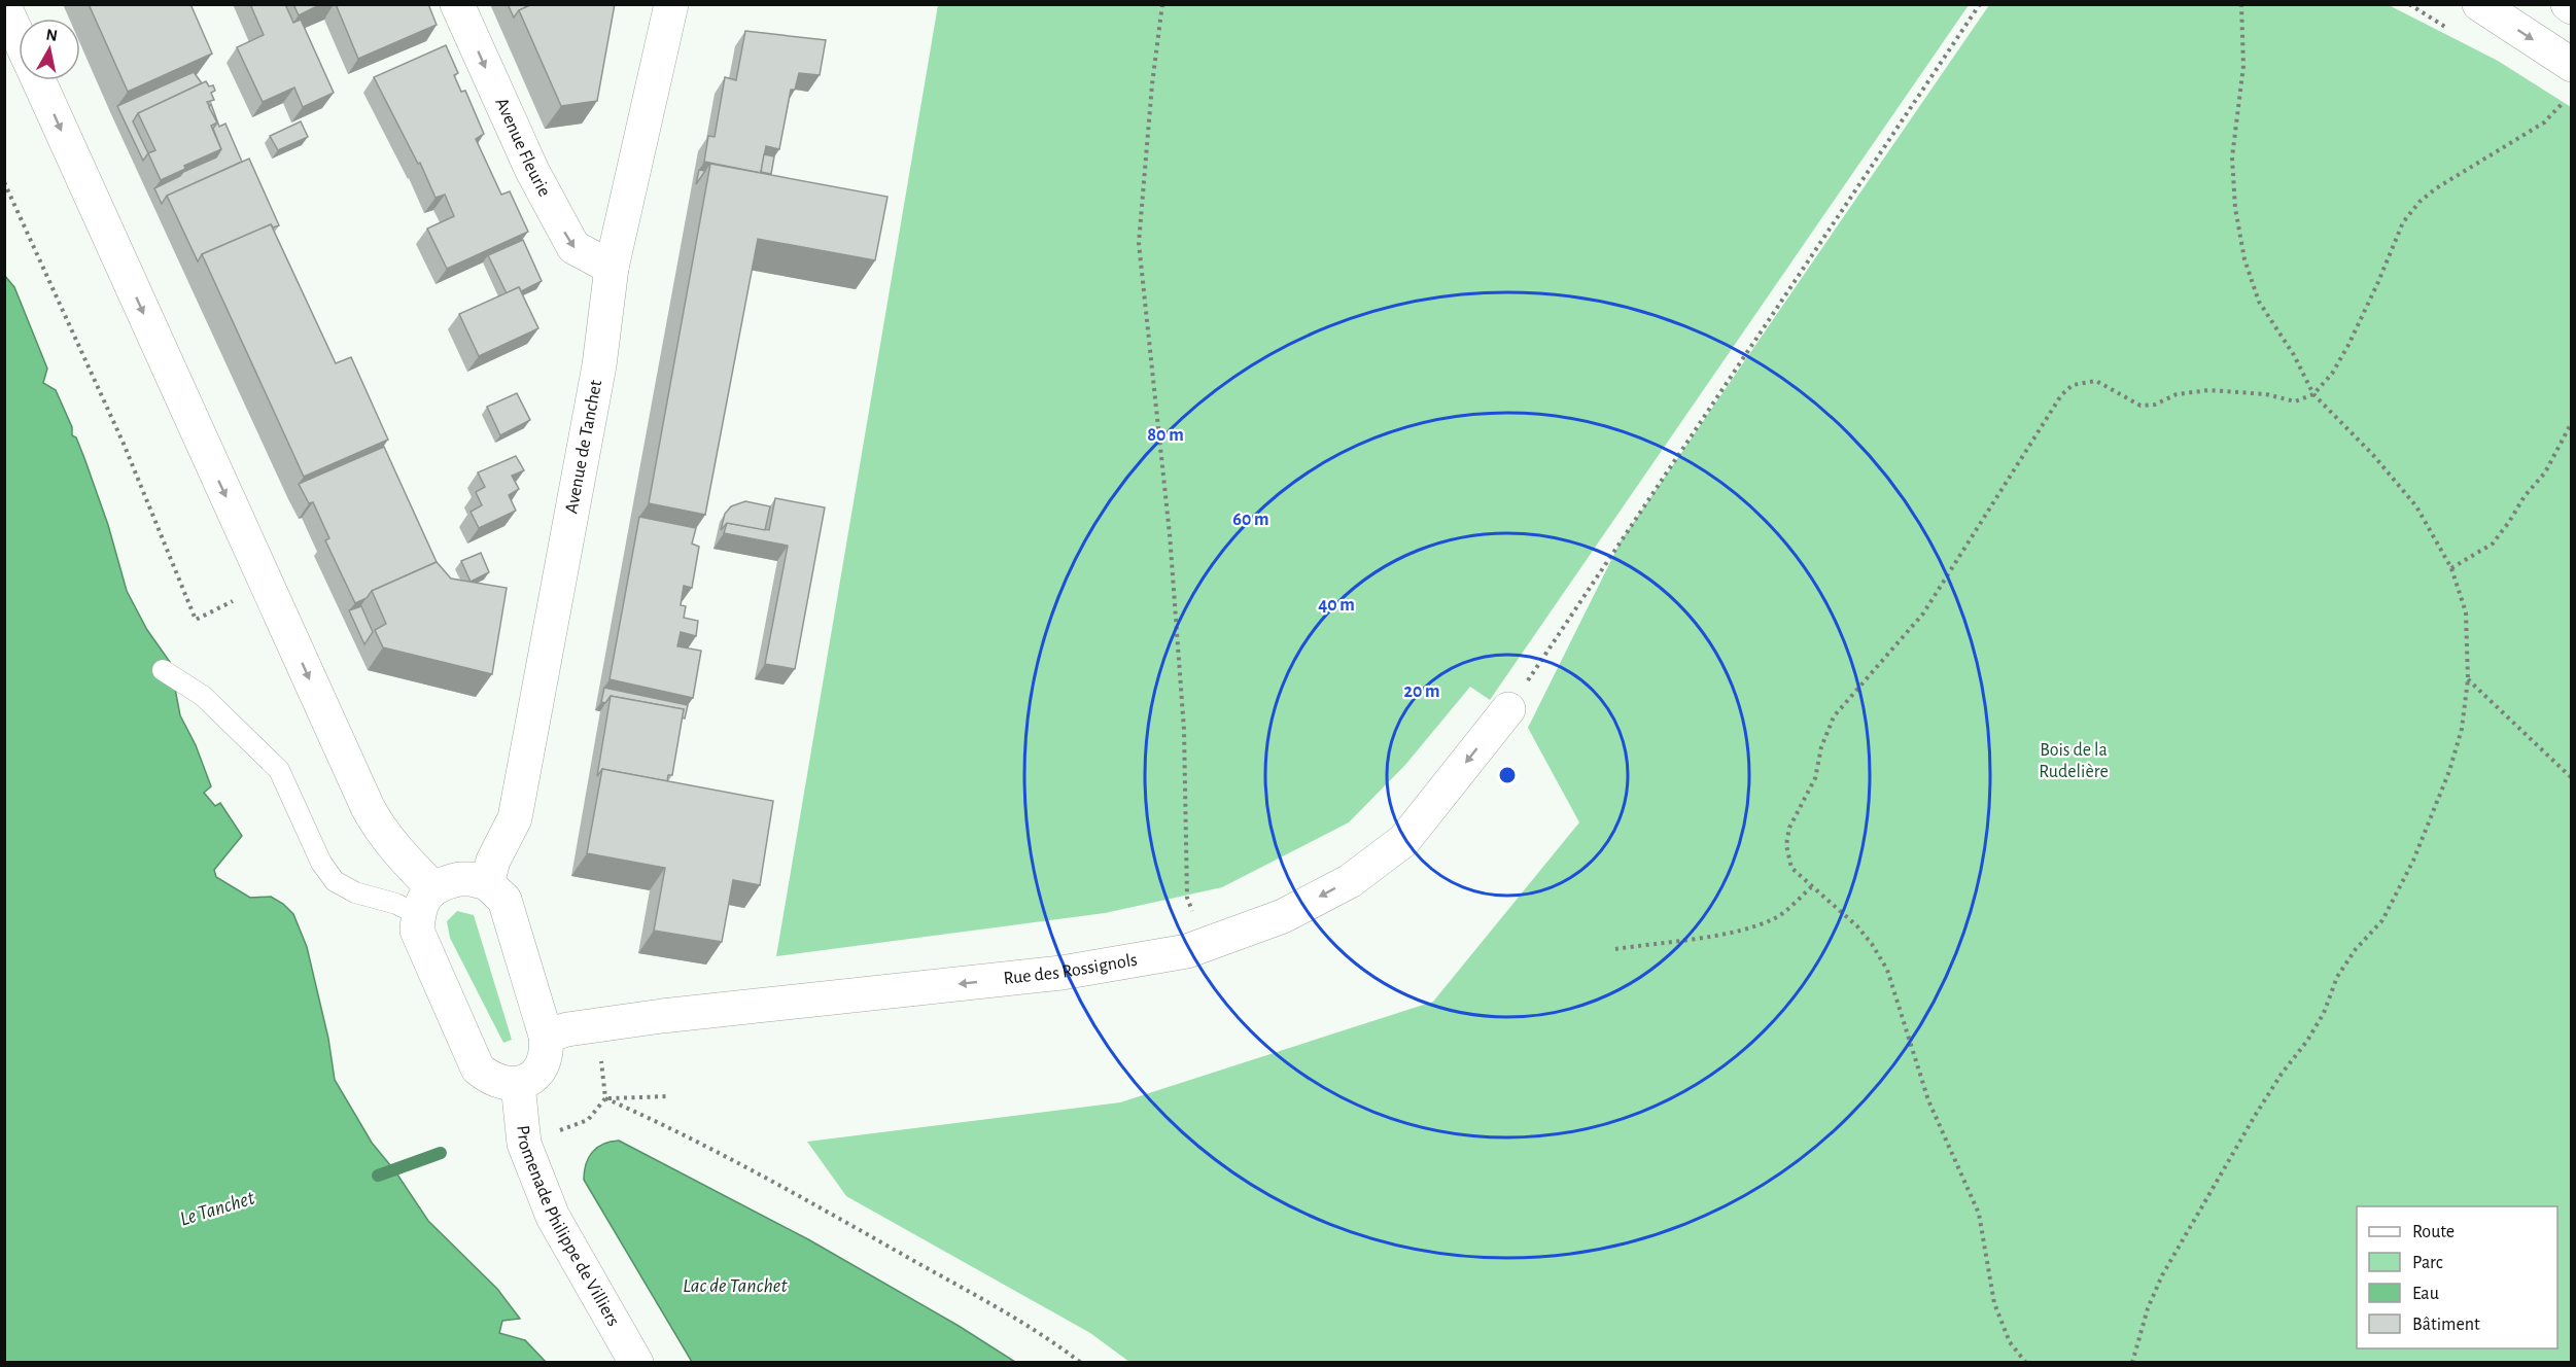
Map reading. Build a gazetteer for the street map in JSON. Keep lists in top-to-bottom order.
{
  "streets": {
    "street": [
      "Avenue Fleurie",
      "Avenue de Tanchet",
      "Rue des Rossignols",
      "Promenade Philippe de Villiers"
    ]
  },
  "crossings": [
    ["Avenue Fleurie", "Avenue de Tanchet"]
  ],
  "one_way": ["Avenue Fleurie", "Rue des Rossignols"],
  "water": ["Le Tanchet", "Lac de Tanchet"],
  "parks": ["Bois de la Rudelière"],
  "legend": [
    "Route",
    "Parc",
    "Eau",
    "Bâtiment"
  ],
  "north": "top",
  "rings": [
    "80 m",
    "60 m",
    "40 m",
    "20 m"
  ]
}
